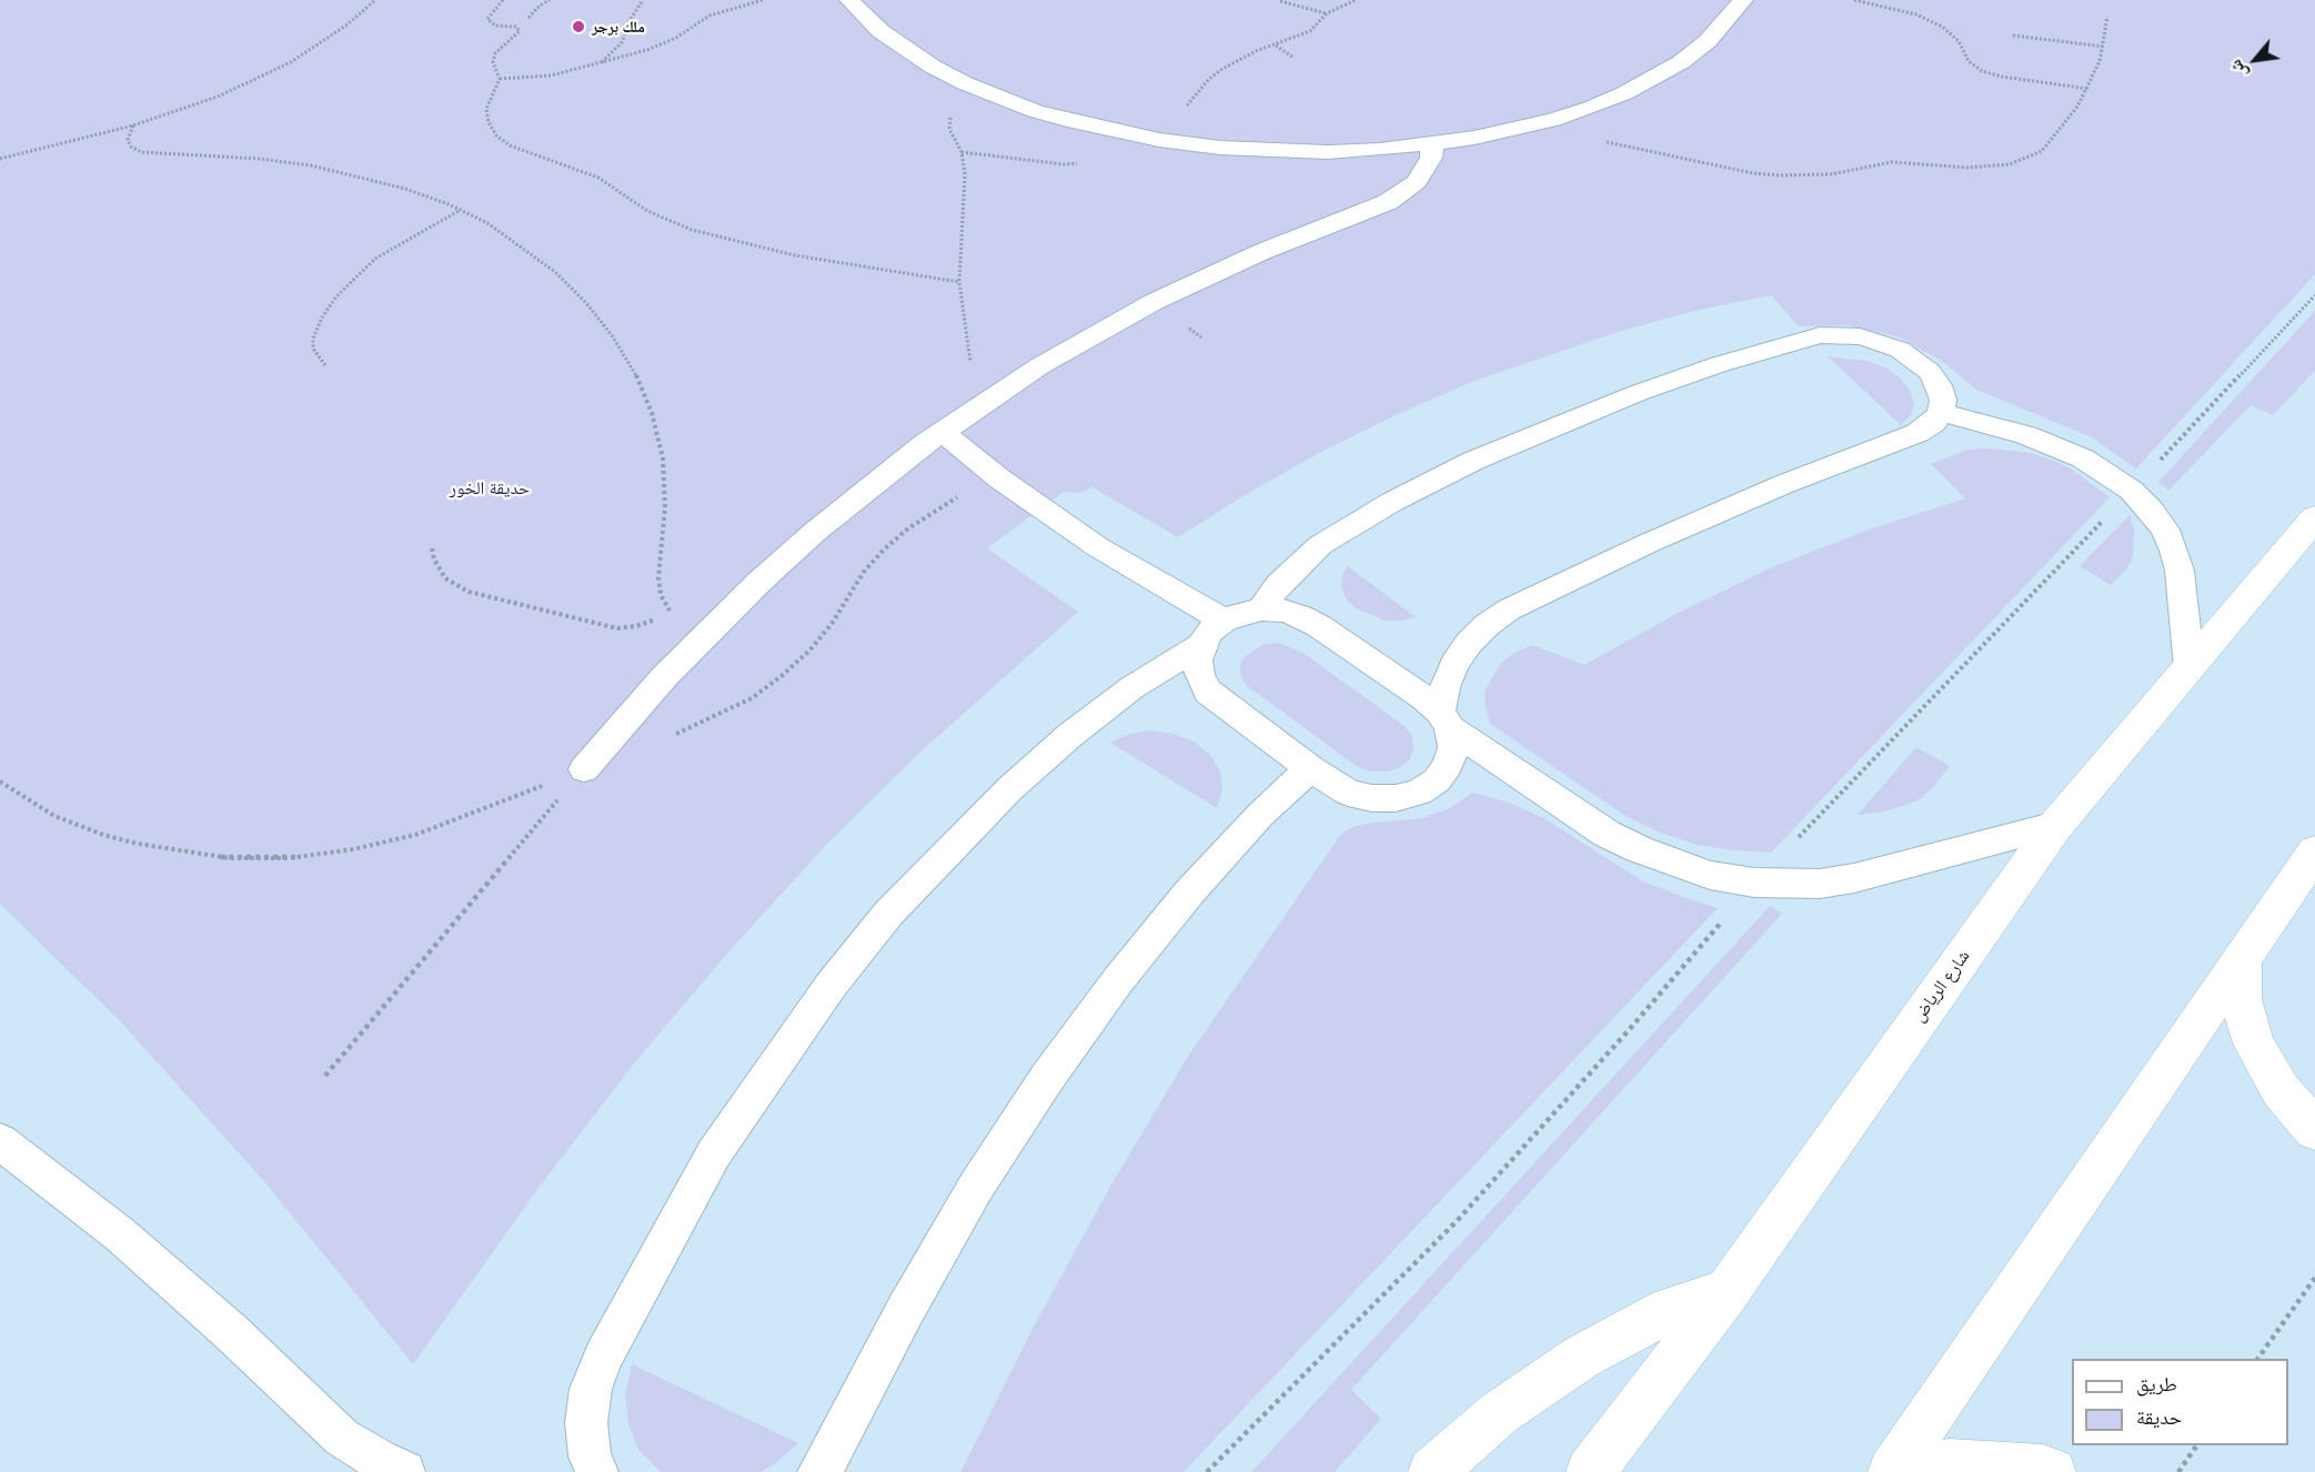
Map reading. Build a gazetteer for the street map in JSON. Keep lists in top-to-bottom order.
{
  "streets": {
    "main road": ["شارع الرياض"]
  },
  "parks": ["حديقة الخور"],
  "places": ["ملك برجر"],
  "legend": ["طريق", "حديقة"],
  "north": "bottom left"
}
